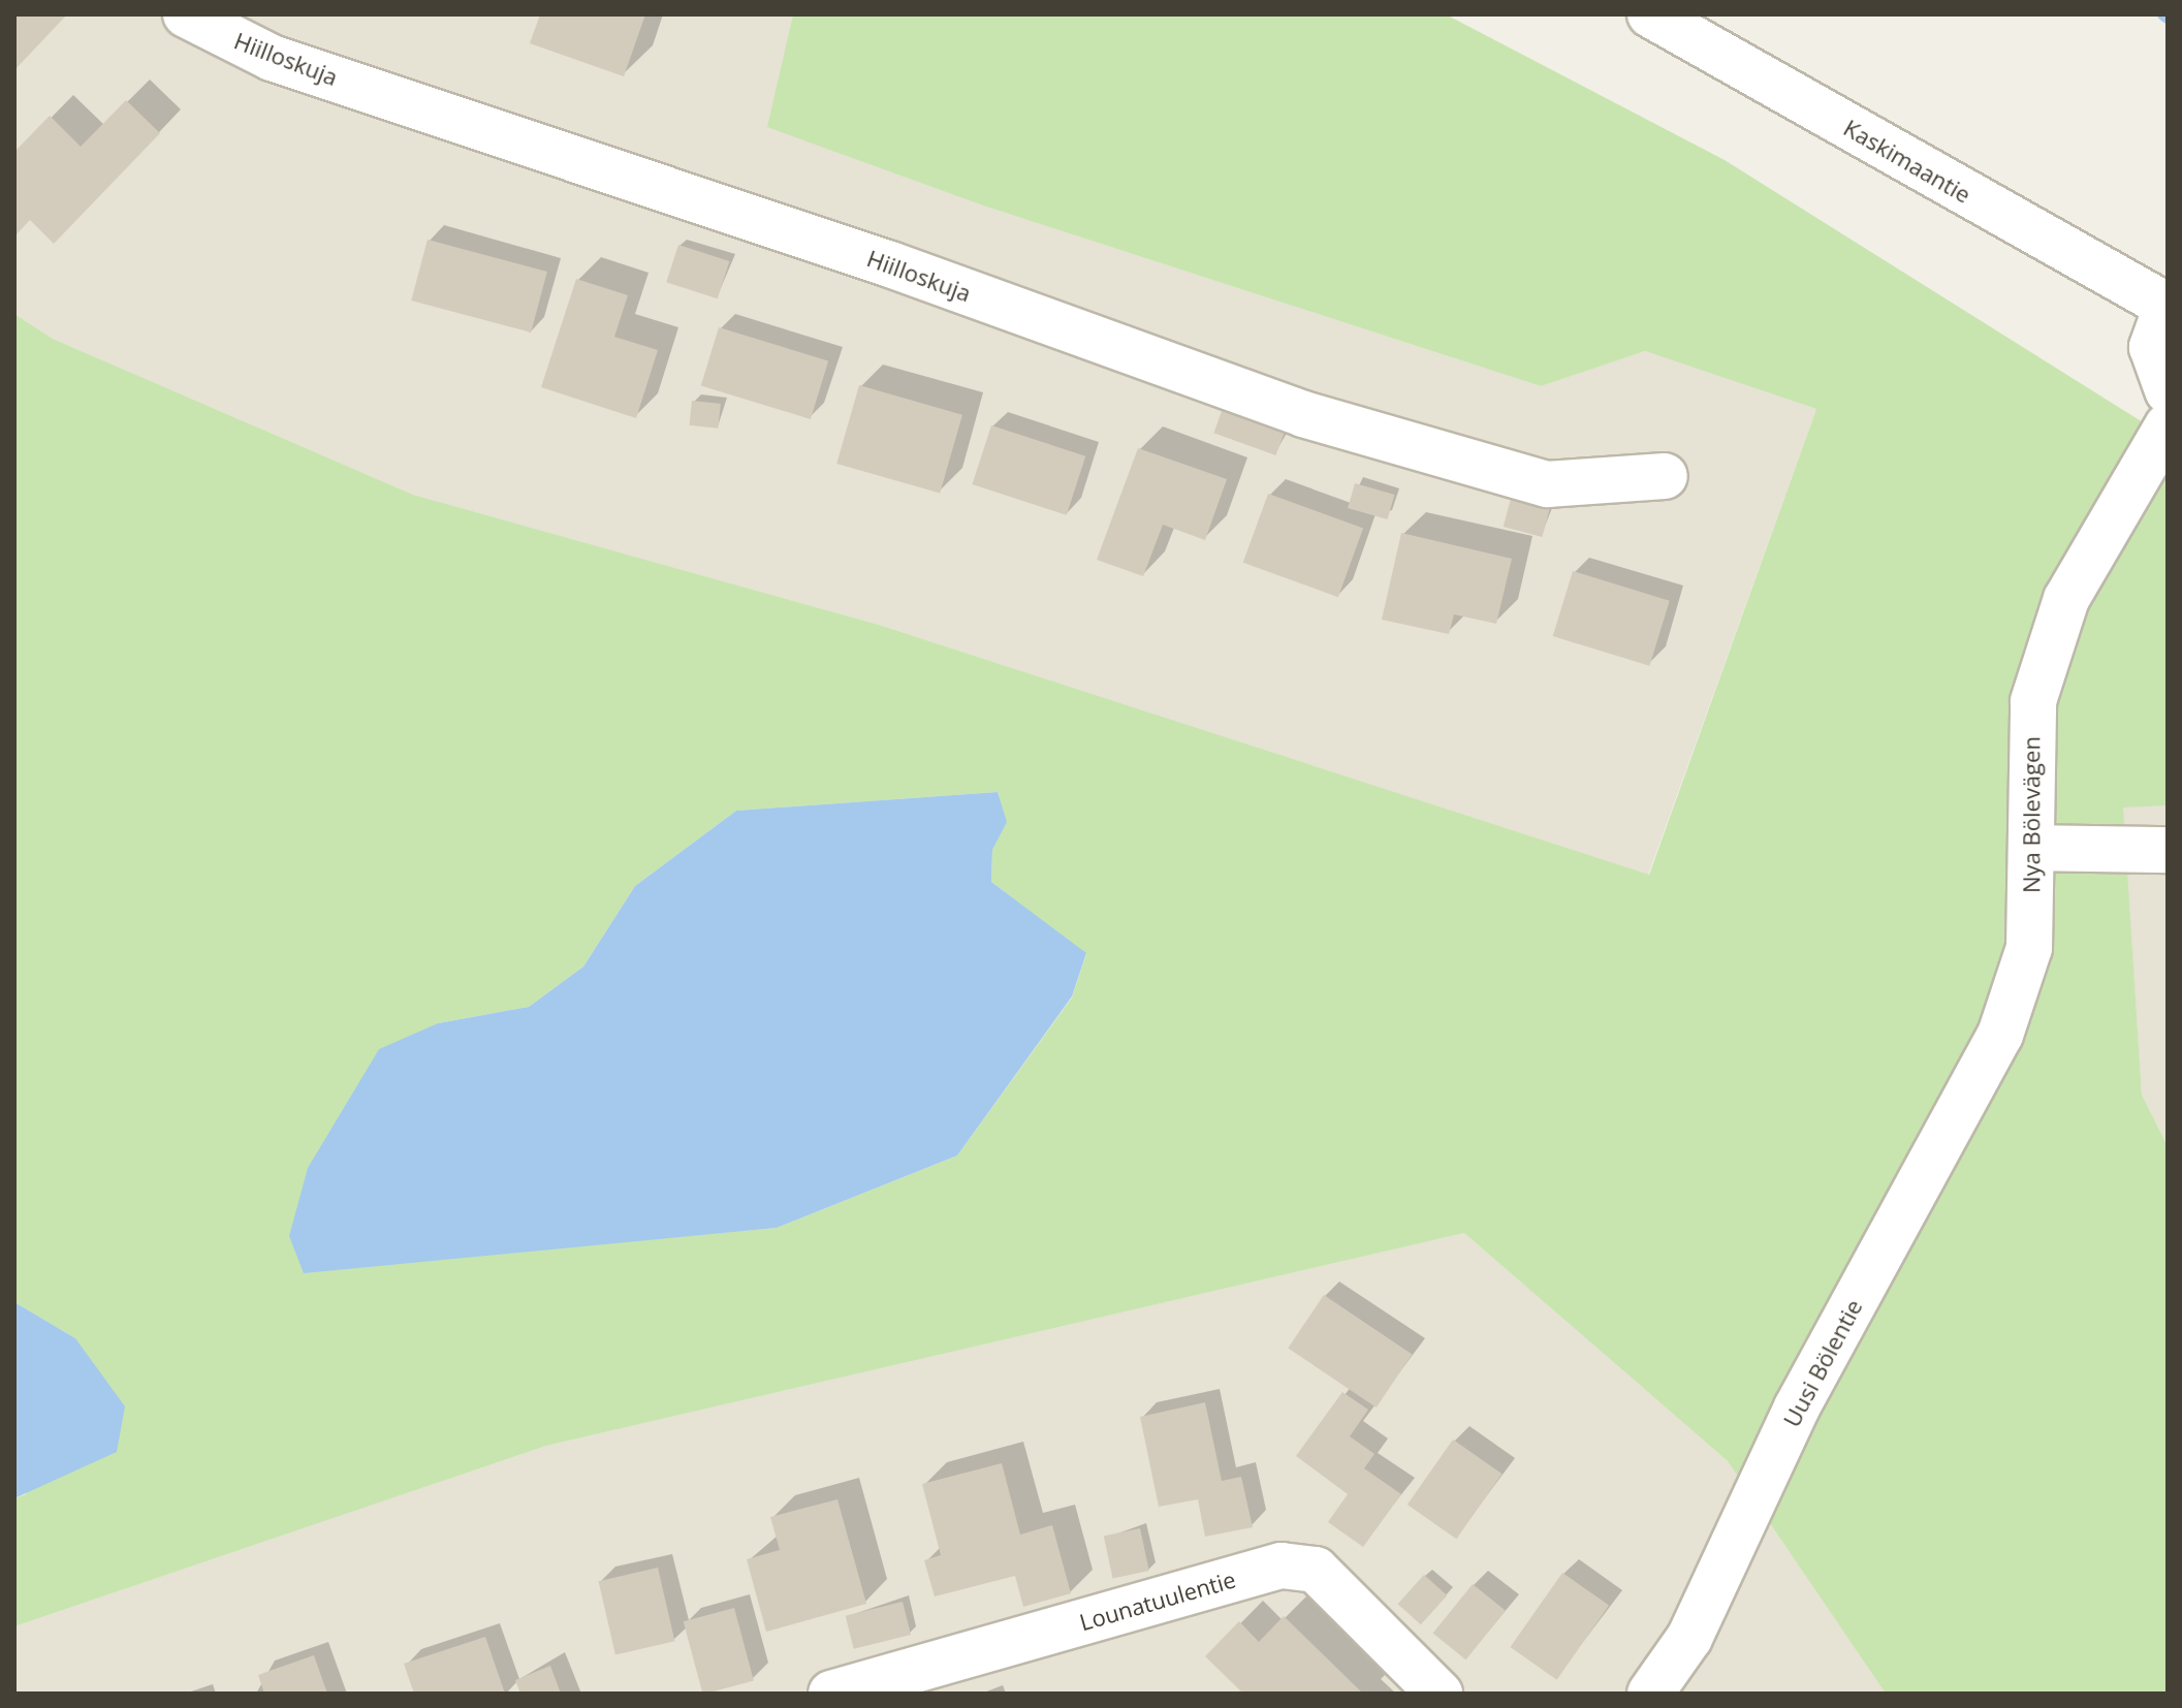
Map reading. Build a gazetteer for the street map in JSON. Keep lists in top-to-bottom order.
{
  "streets": {
    "street": [
      "Hiilloskuja",
      "Kaskimaantie",
      "Nya Bölevägen",
      "Uusi Bölentie",
      "Lounatuulentie"
    ]
  },
  "crossings": [
    ["Nya Bölevägen", "Uusi Bölentie"]
  ]
}
